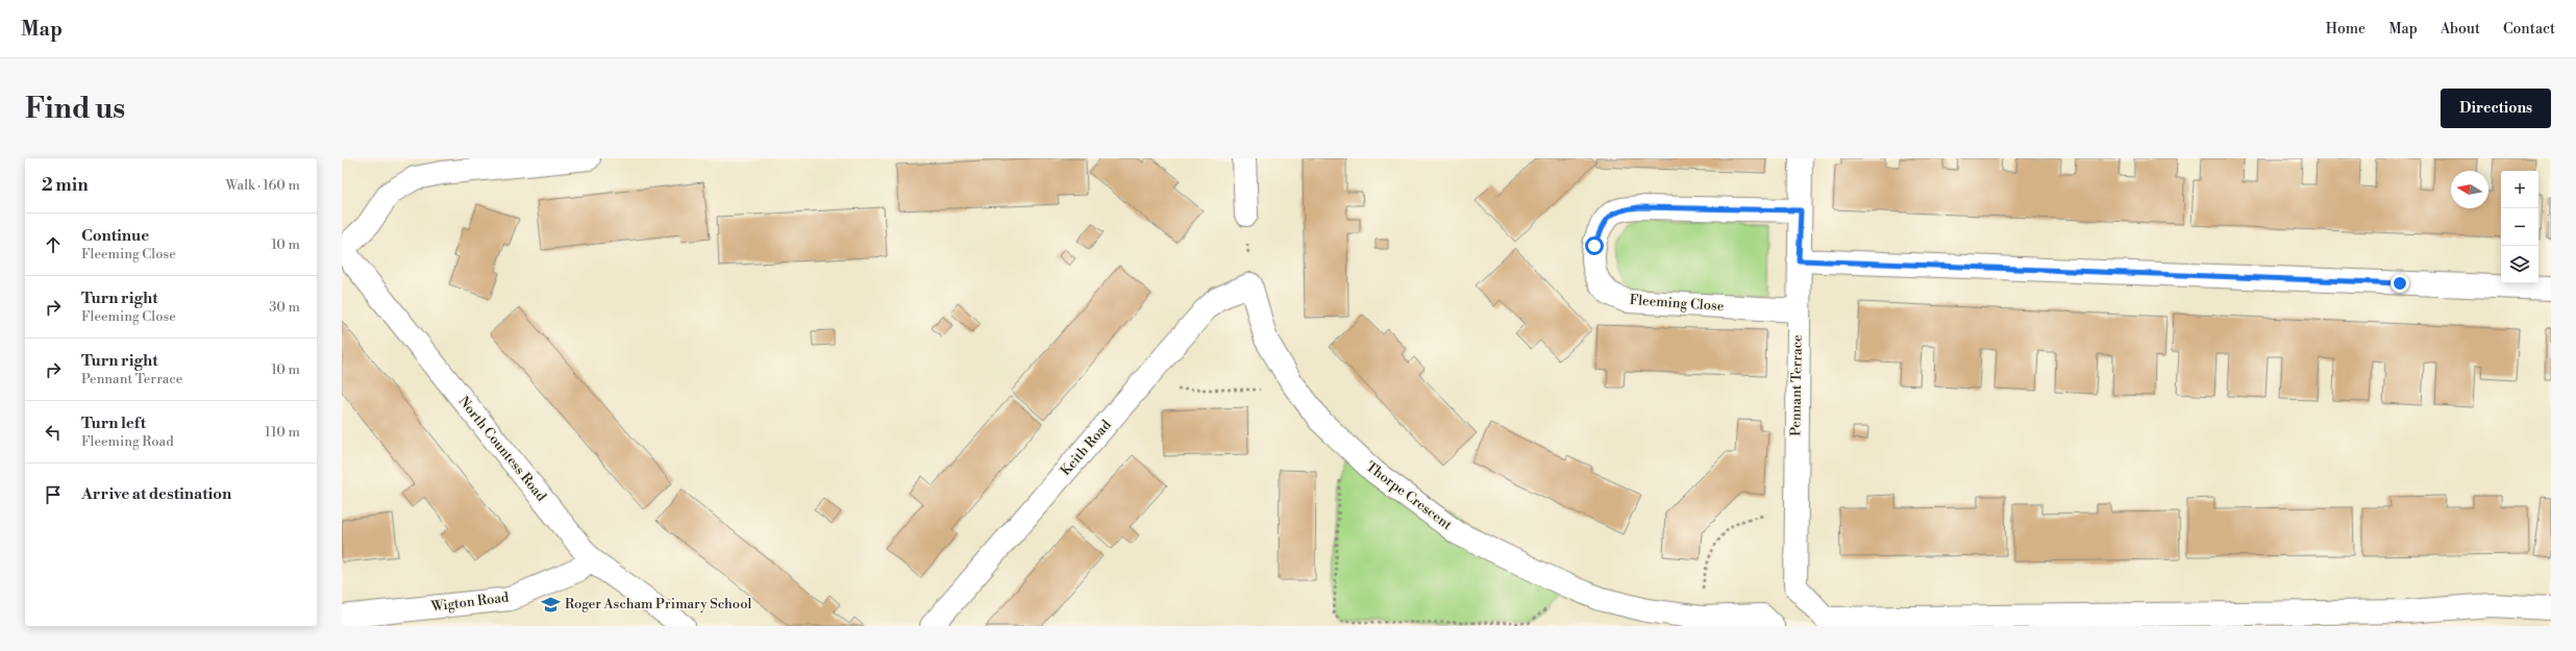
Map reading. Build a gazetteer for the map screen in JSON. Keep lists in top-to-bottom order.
{
  "streets": {
    "street": [
      "Fleeming Close",
      "Pennant Terrace",
      "Keith Road",
      "North Countess Road",
      "Thorpe Crescent",
      "Wigton Road"
    ]
  },
  "crossings": [
    ["Fleeming Close", "Pennant Terrace"],
    ["Keith Road", "Thorpe Crescent"],
    ["North Countess Road", "Wigton Road"]
  ],
  "places": {
    "school or university": ["Roger Ascham Primary School"]
  },
  "north": "left",
  "page": {
    "header": "Map",
    "nav": [
      "Home",
      "Map",
      "About",
      "Contact"
    ],
    "buttons": "Directions",
    "title": "Find us",
    "heading": ["2 min", "Walk · 160 m"],
    "map_buttons": ["+", "−"],
    "list": [
      ["Continue", "Fleeming Close", "10 m"],
      ["Turn right", "Fleeming Close", "30 m"],
      ["Turn right", "Pennant Terrace", "10 m"],
      ["Turn left", "Fleeming Road", "110 m"],
      "Arrive at destination"
    ]
  }
}
